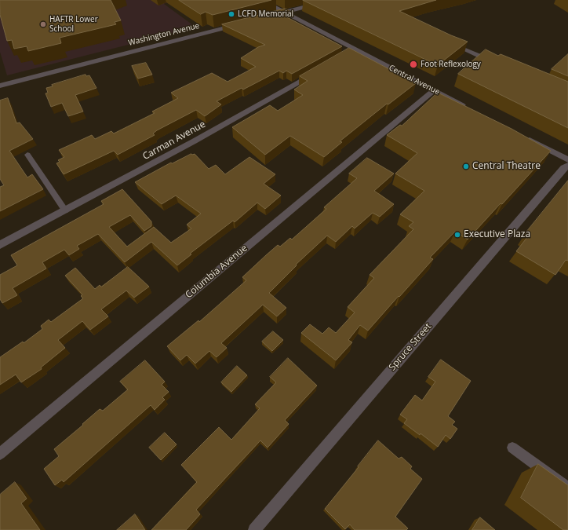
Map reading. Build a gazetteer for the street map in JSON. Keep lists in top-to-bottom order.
{
  "streets": {
    "street": [
      "Washington Avenue",
      "Central Avenue",
      "Carman Avenue",
      "Columbia Avenue",
      "Spruce Street"
    ]
  },
  "crossings": [
    ["Central Avenue", "Columbia Avenue"]
  ],
  "places": [
    "LCFD Memorial",
    "HAFTR Lower School",
    "Foot Reflexology",
    "Central Theatre",
    "Executive Plaza"
  ]
}
